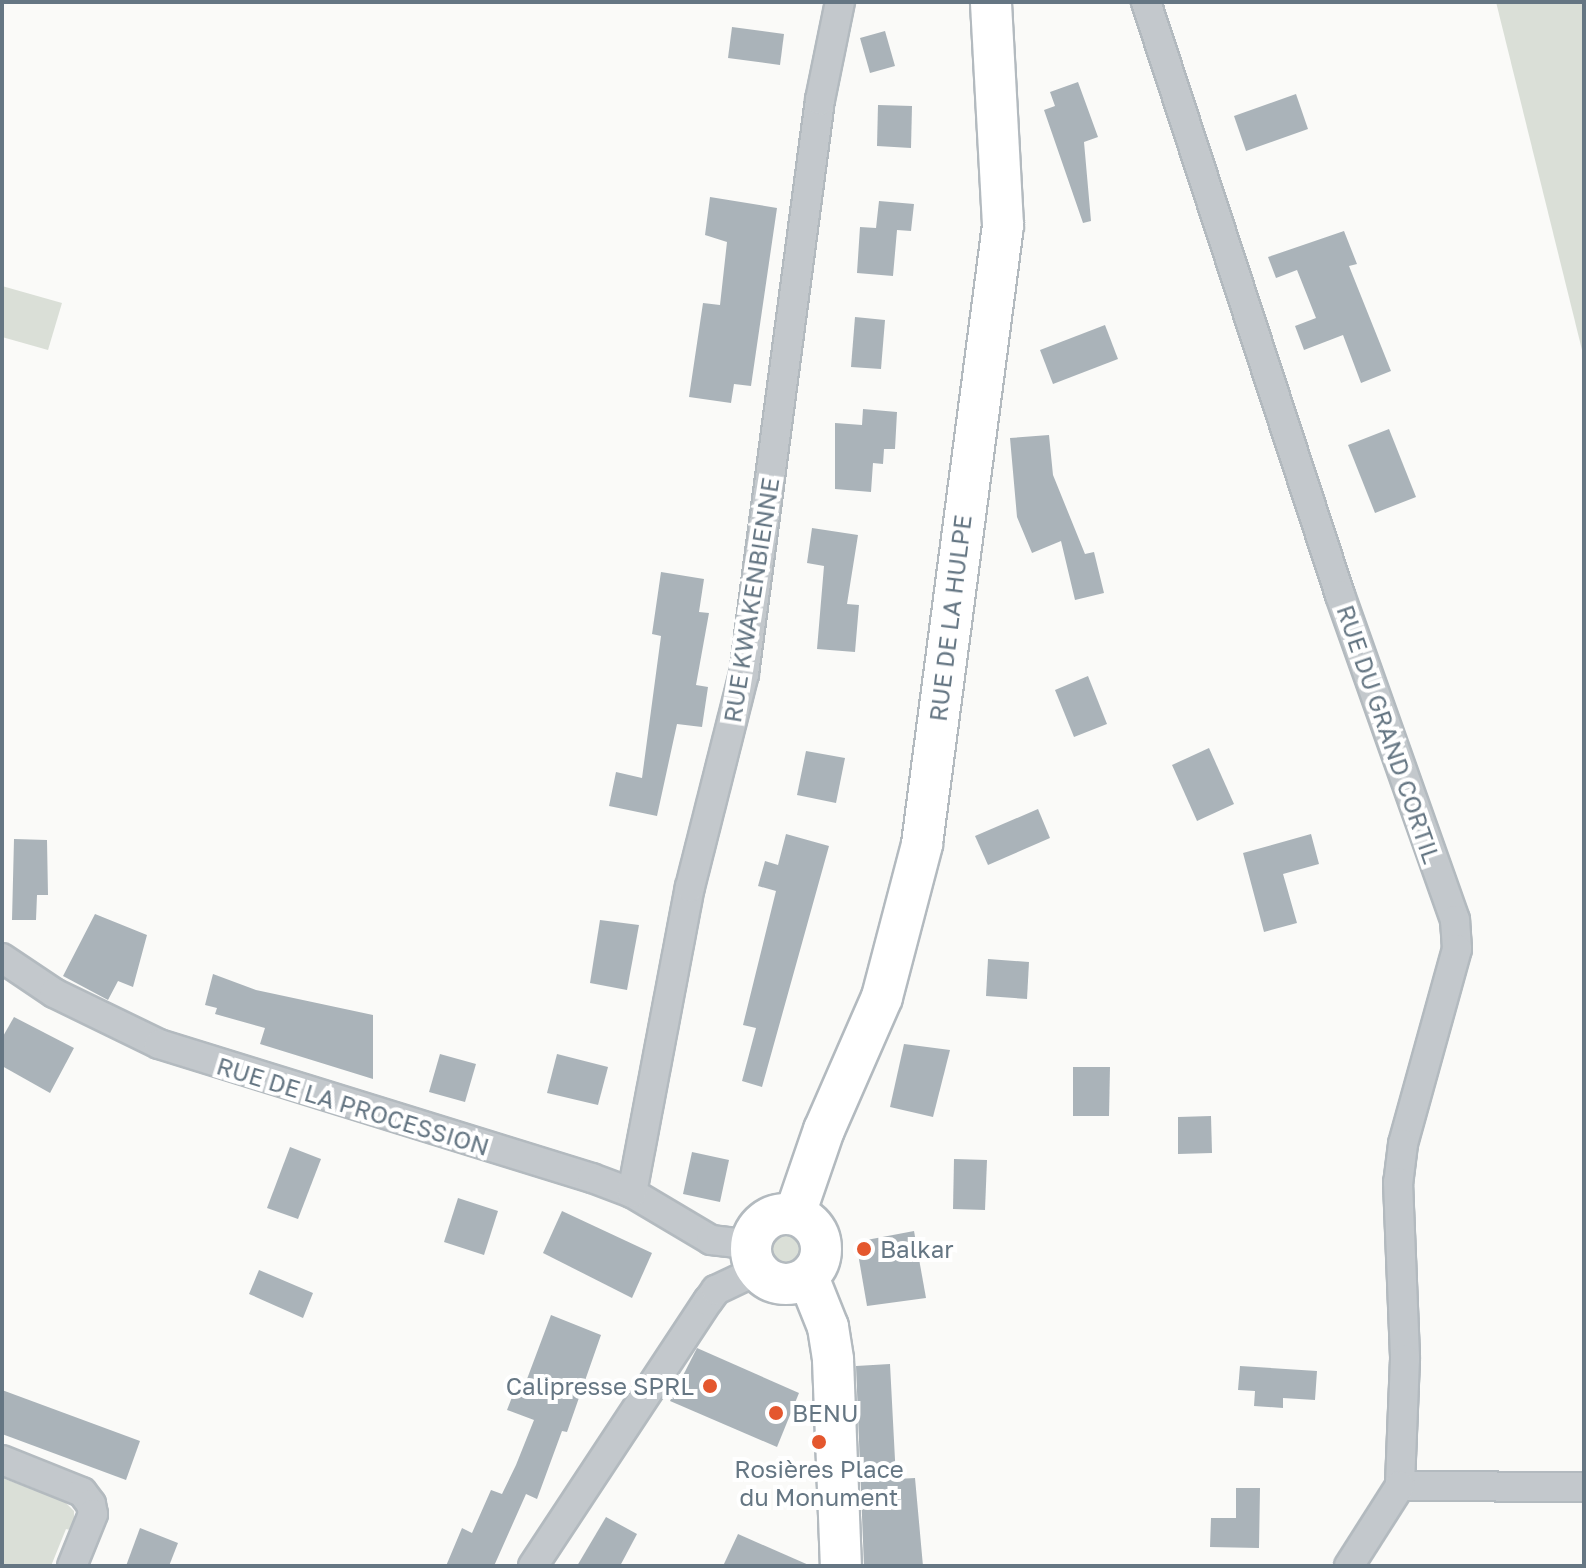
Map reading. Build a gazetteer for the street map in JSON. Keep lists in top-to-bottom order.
{
  "streets": {
    "street": [
      "RUE KWAKENBIENNE",
      "RUE DE LA HULPE",
      "RUE DU GRAND CORTIL",
      "RUE DE LA PROCESSION"
    ]
  },
  "crossings": [
    ["RUE KWAKENBIENNE", "RUE DE LA PROCESSION"],
    ["RUE DE LA HULPE", "RUE DE LA PROCESSION"]
  ],
  "places": [
    "Balkar",
    "Calipresse SPRL",
    "BENU",
    "Rosières Place du Monument"
  ]
}
